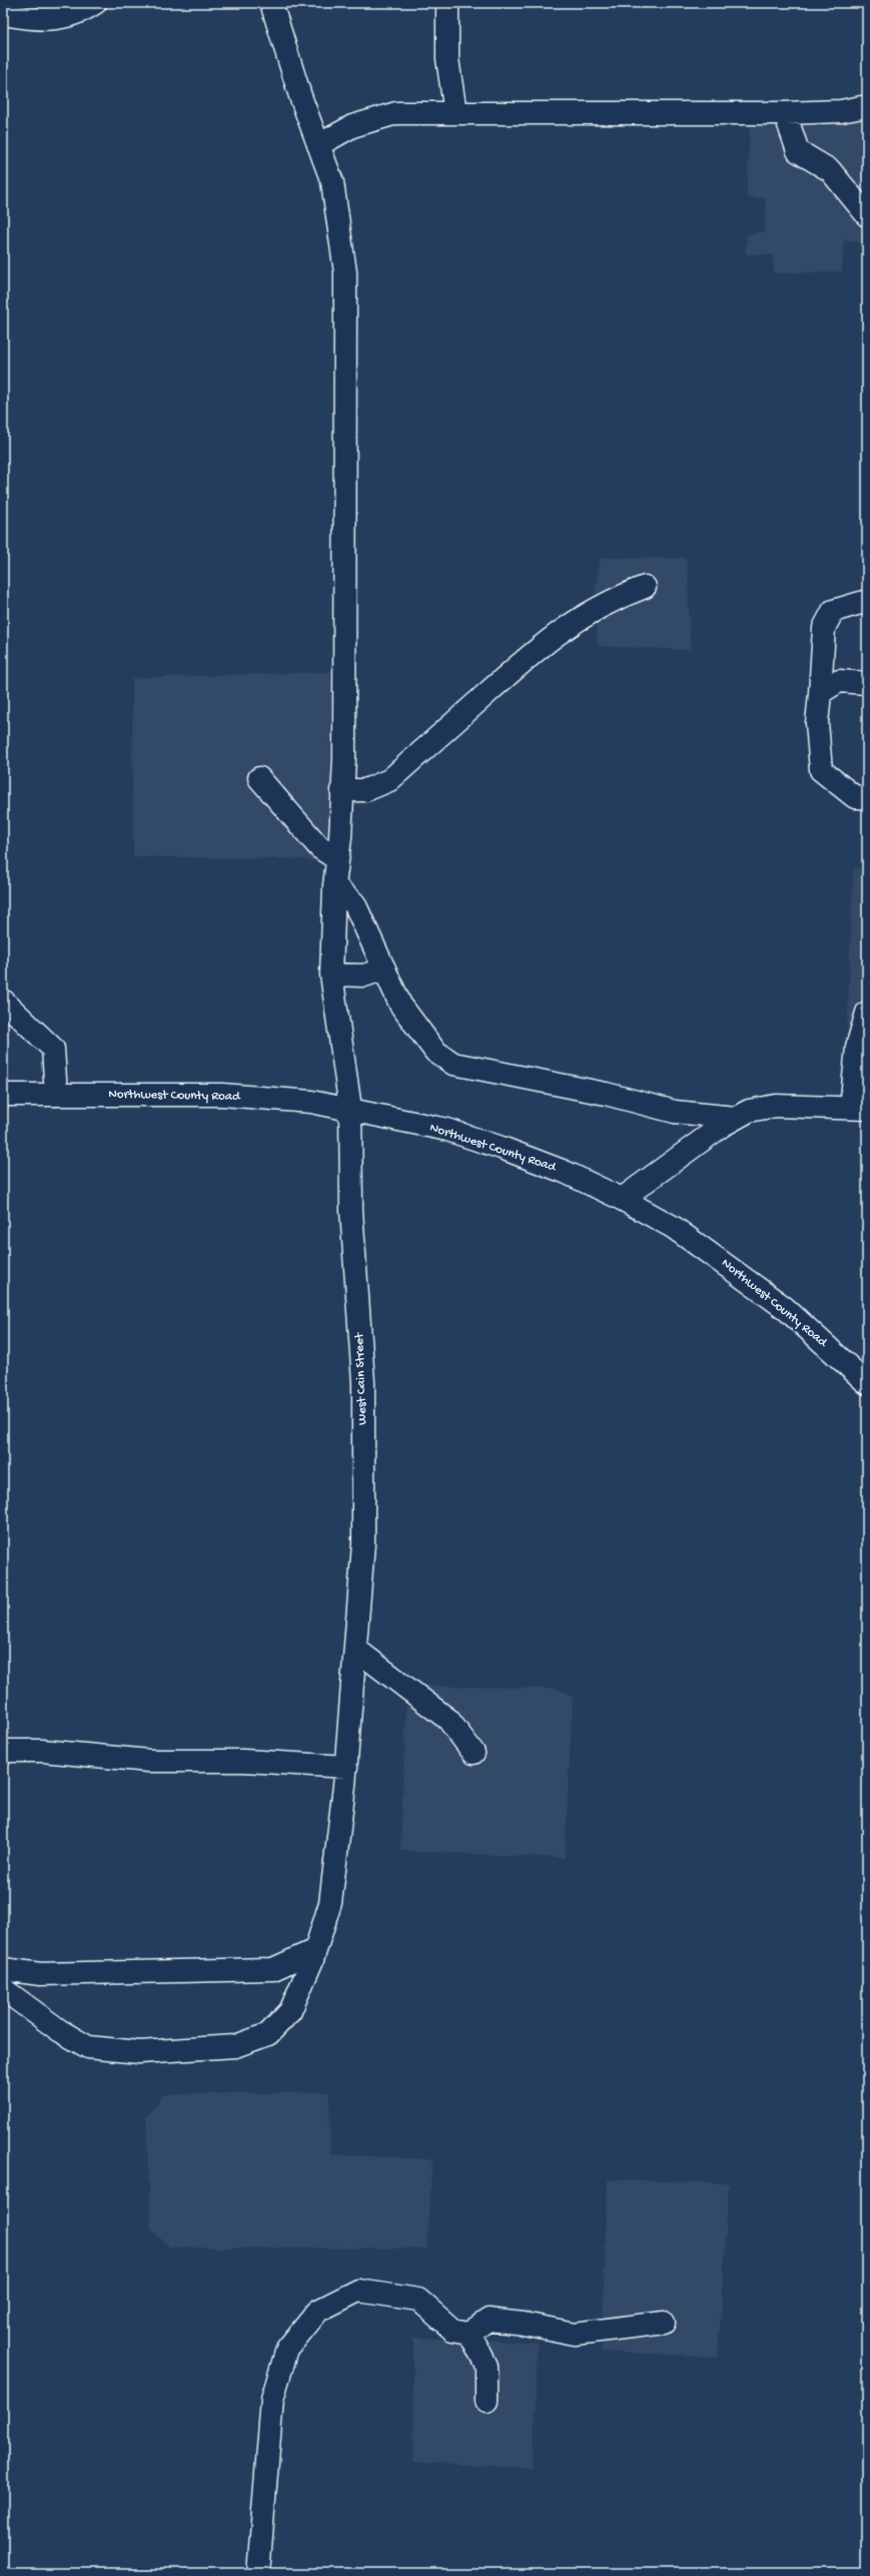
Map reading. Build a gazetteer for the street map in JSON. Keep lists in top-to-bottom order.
{
  "streets": {
    "main road": ["Northwest County Road", "West Cain Street"]
  },
  "crossings": [
    ["Northwest County Road", "West Cain Street"]
  ]
}
